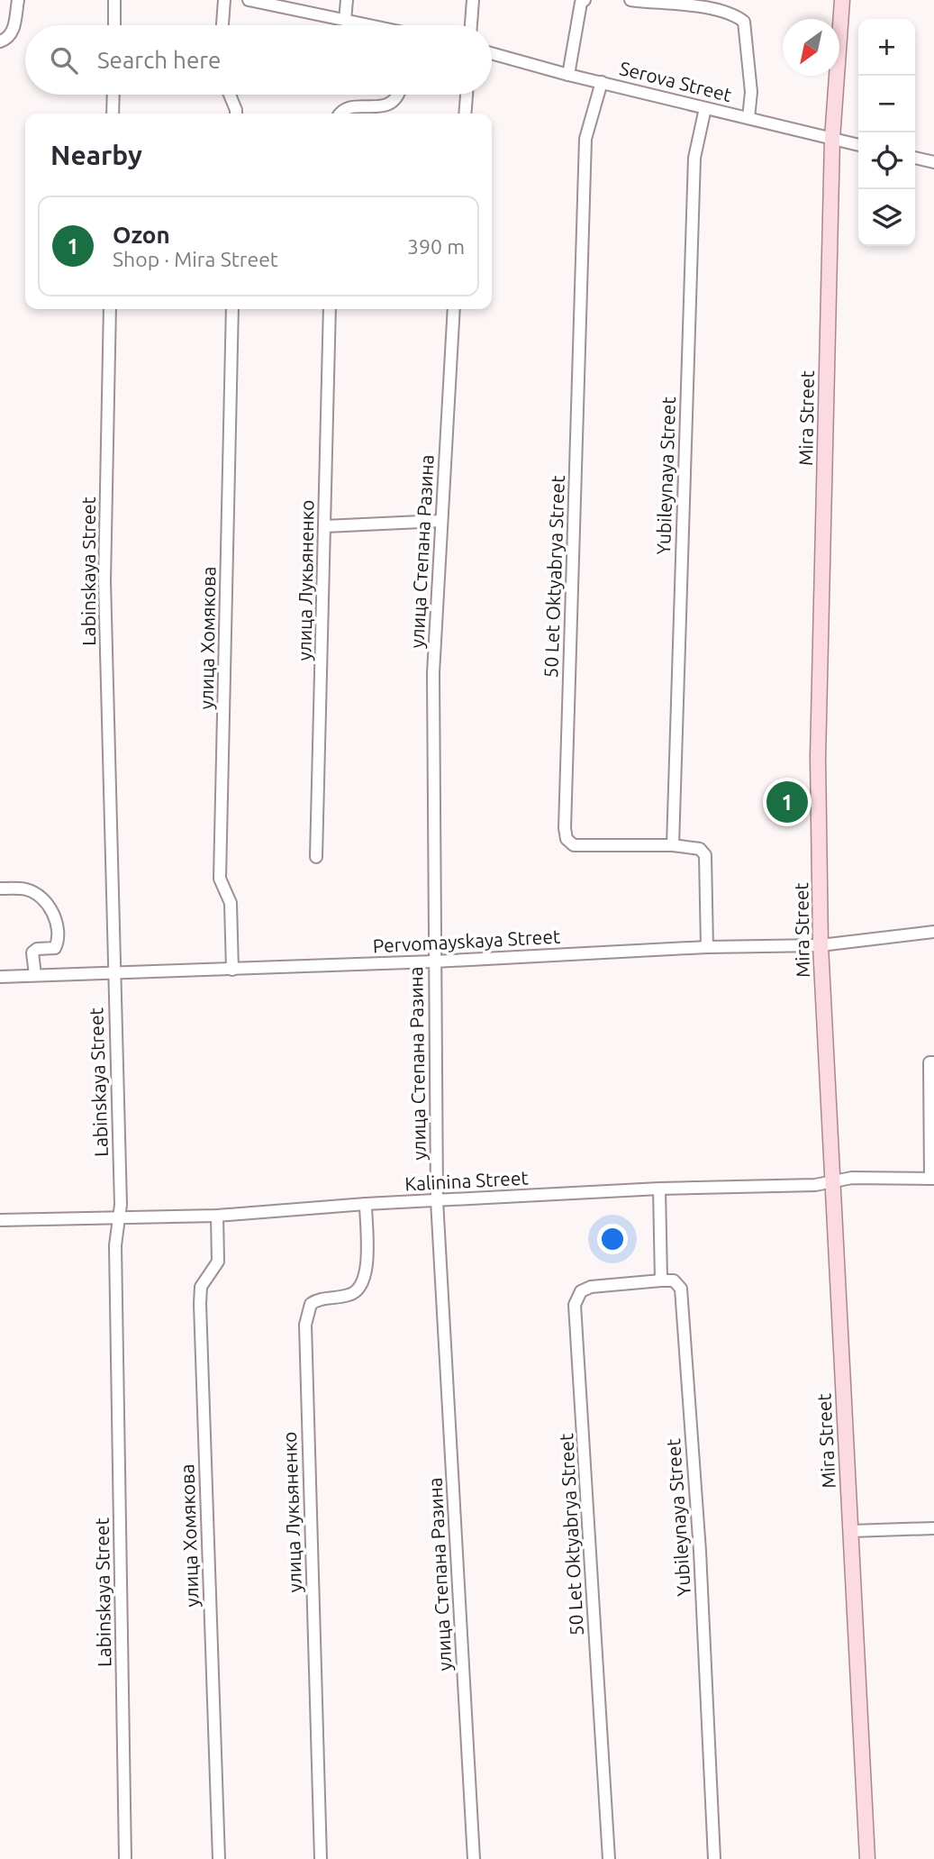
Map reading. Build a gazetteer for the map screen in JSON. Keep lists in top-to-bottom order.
{
  "streets": {
    "main road": ["Mira Street"],
    "street": [
      "Serova Street",
      "Yubileynaya Street",
      "улица Степана Разина",
      "Labinskaya Street",
      "50 Let Oktyabrya Street",
      "улица Лукьяненко",
      "улица Хомякова",
      "Pervomayskaya Street",
      "Kalinina Street"
    ]
  },
  "crossings": [
    ["Serova Street", "Mira Street"],
    ["Serova Street", "Yubileynaya Street"],
    ["Serova Street", "50 Let Oktyabrya Street"],
    ["Mira Street", "Pervomayskaya Street"],
    ["Mira Street", "Kalinina Street"],
    ["Yubileynaya Street", "50 Let Oktyabrya Street"],
    ["улица Степана Разина", "Pervomayskaya Street"],
    ["улица Степана Разина", "Kalinina Street"],
    ["Labinskaya Street", "Pervomayskaya Street"],
    ["Labinskaya Street", "Kalinina Street"],
    ["50 Let Oktyabrya Street", "Pervomayskaya Street"],
    ["улица Лукьяненко", "Kalinina Street"],
    ["улица Хомякова", "Pervomayskaya Street"],
    ["улица Хомякова", "Kalinina Street"]
  ],
  "north": "bottom left",
  "page": {
    "map_buttons": ["+", "−"],
    "search": "Search here",
    "heading": "Nearby",
    "list": [
      {
        "mark": "1",
        "name": "Ozon",
        "note": "Shop · Mira Street",
        "value": "390 m"
      }
    ],
    "pins": "1"
  }
}
